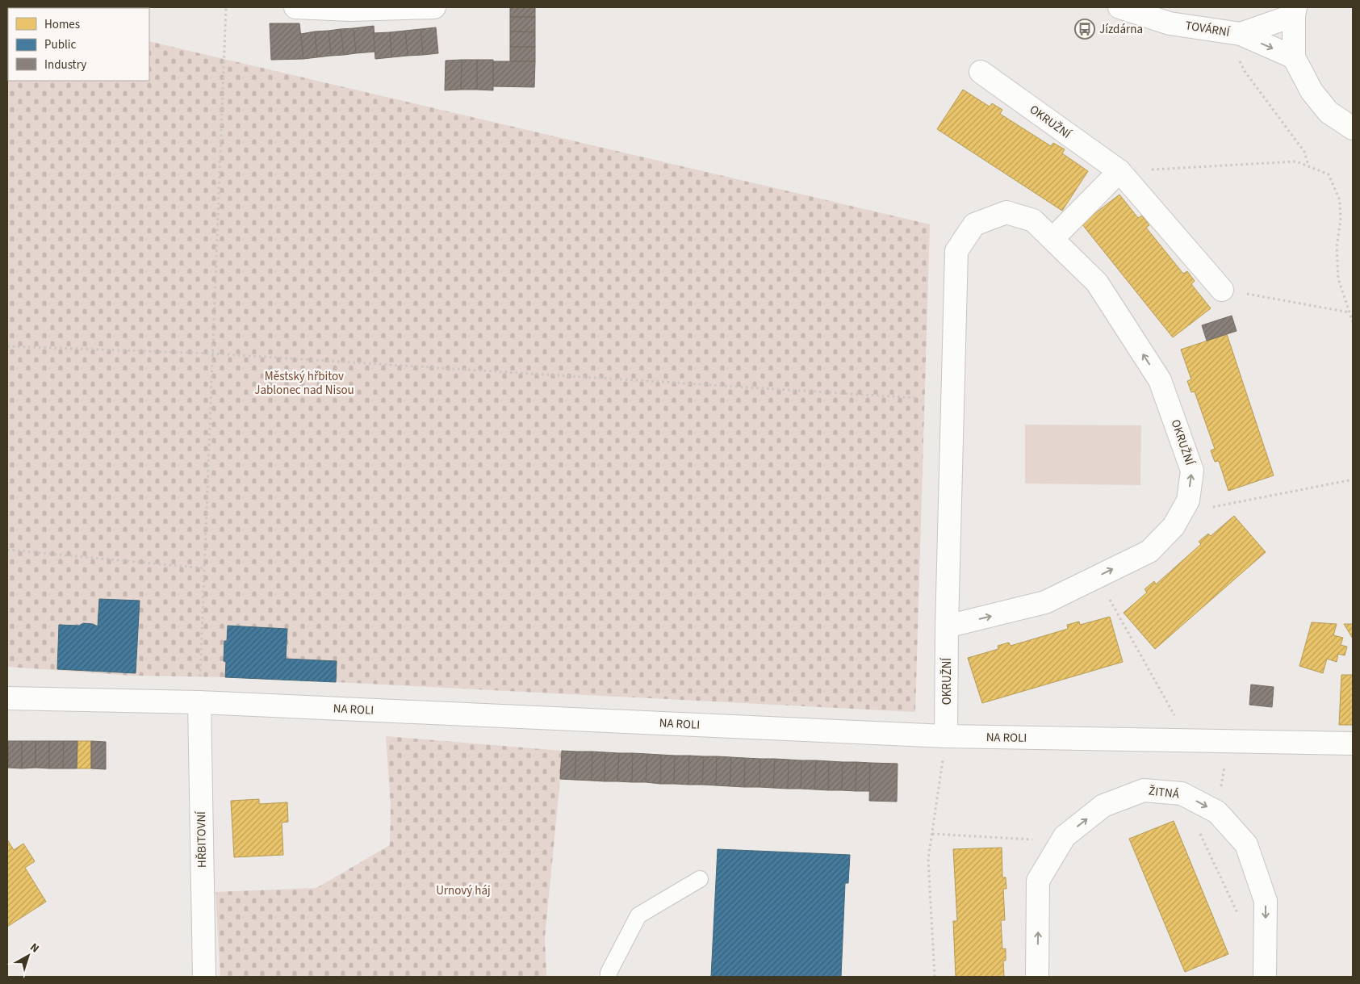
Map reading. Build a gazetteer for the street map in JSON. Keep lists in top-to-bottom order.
{
  "streets": {
    "street": [
      "TOVÁRNÍ",
      "OKRUŽNÍ",
      "NA ROLI",
      "ŽITNÁ",
      "HŘBITOVNÍ"
    ]
  },
  "crossings": [
    ["OKRUŽNÍ", "NA ROLI"],
    ["NA ROLI", "HŘBITOVNÍ"]
  ],
  "parks": ["Městský hřbitov Jablonec nad Nisou", "Urnový háj"],
  "places": {
    "bus stop": ["Jízdárna"]
  },
  "legend": ["Homes", "Public", "Industry"],
  "north": "top right"
}
